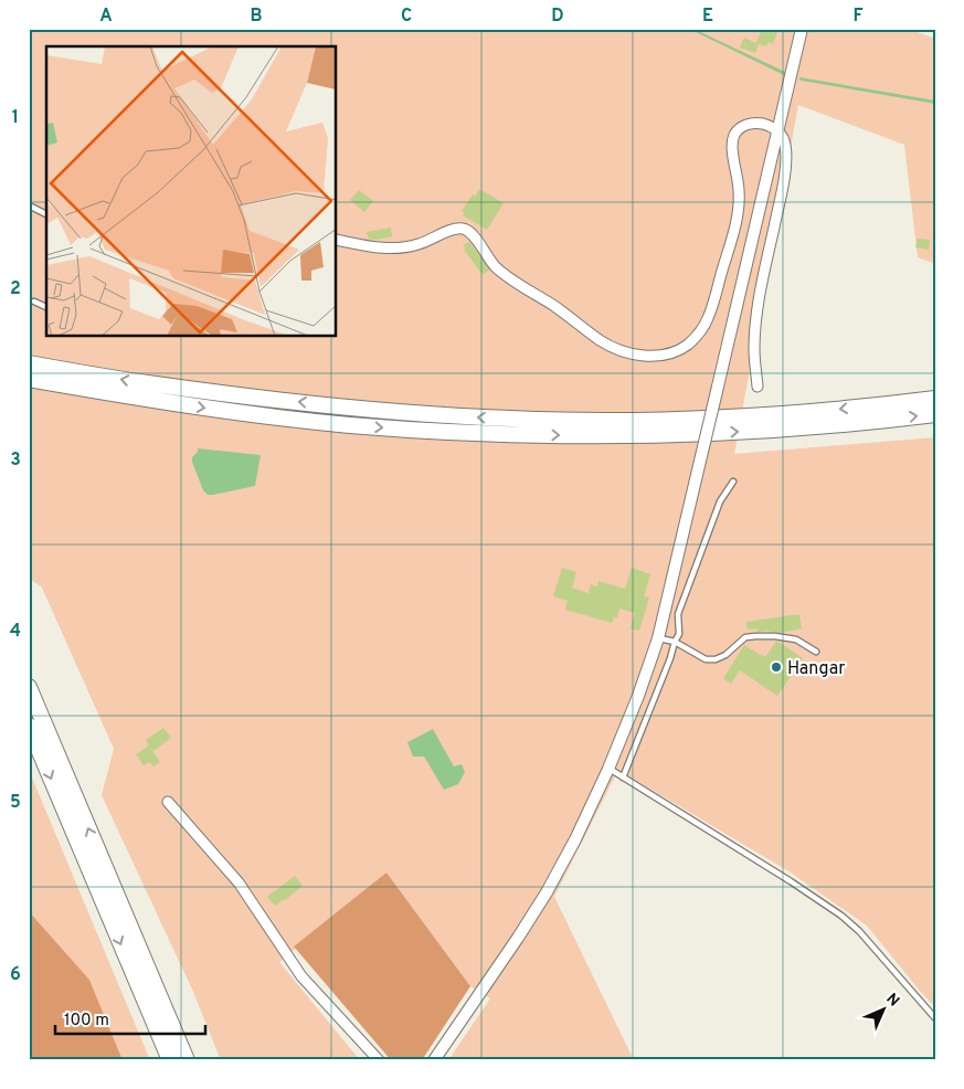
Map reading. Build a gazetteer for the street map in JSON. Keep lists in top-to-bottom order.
{
  "places": ["Hangar"],
  "scale_bar": "100 m",
  "north": "top right",
  "grid": {
    "columns": [
      "A",
      "B",
      "C",
      "D",
      "E",
      "F"
    ],
    "rows": [
      "1",
      "2",
      "3",
      "4",
      "5",
      "6"
    ]
  }
}
